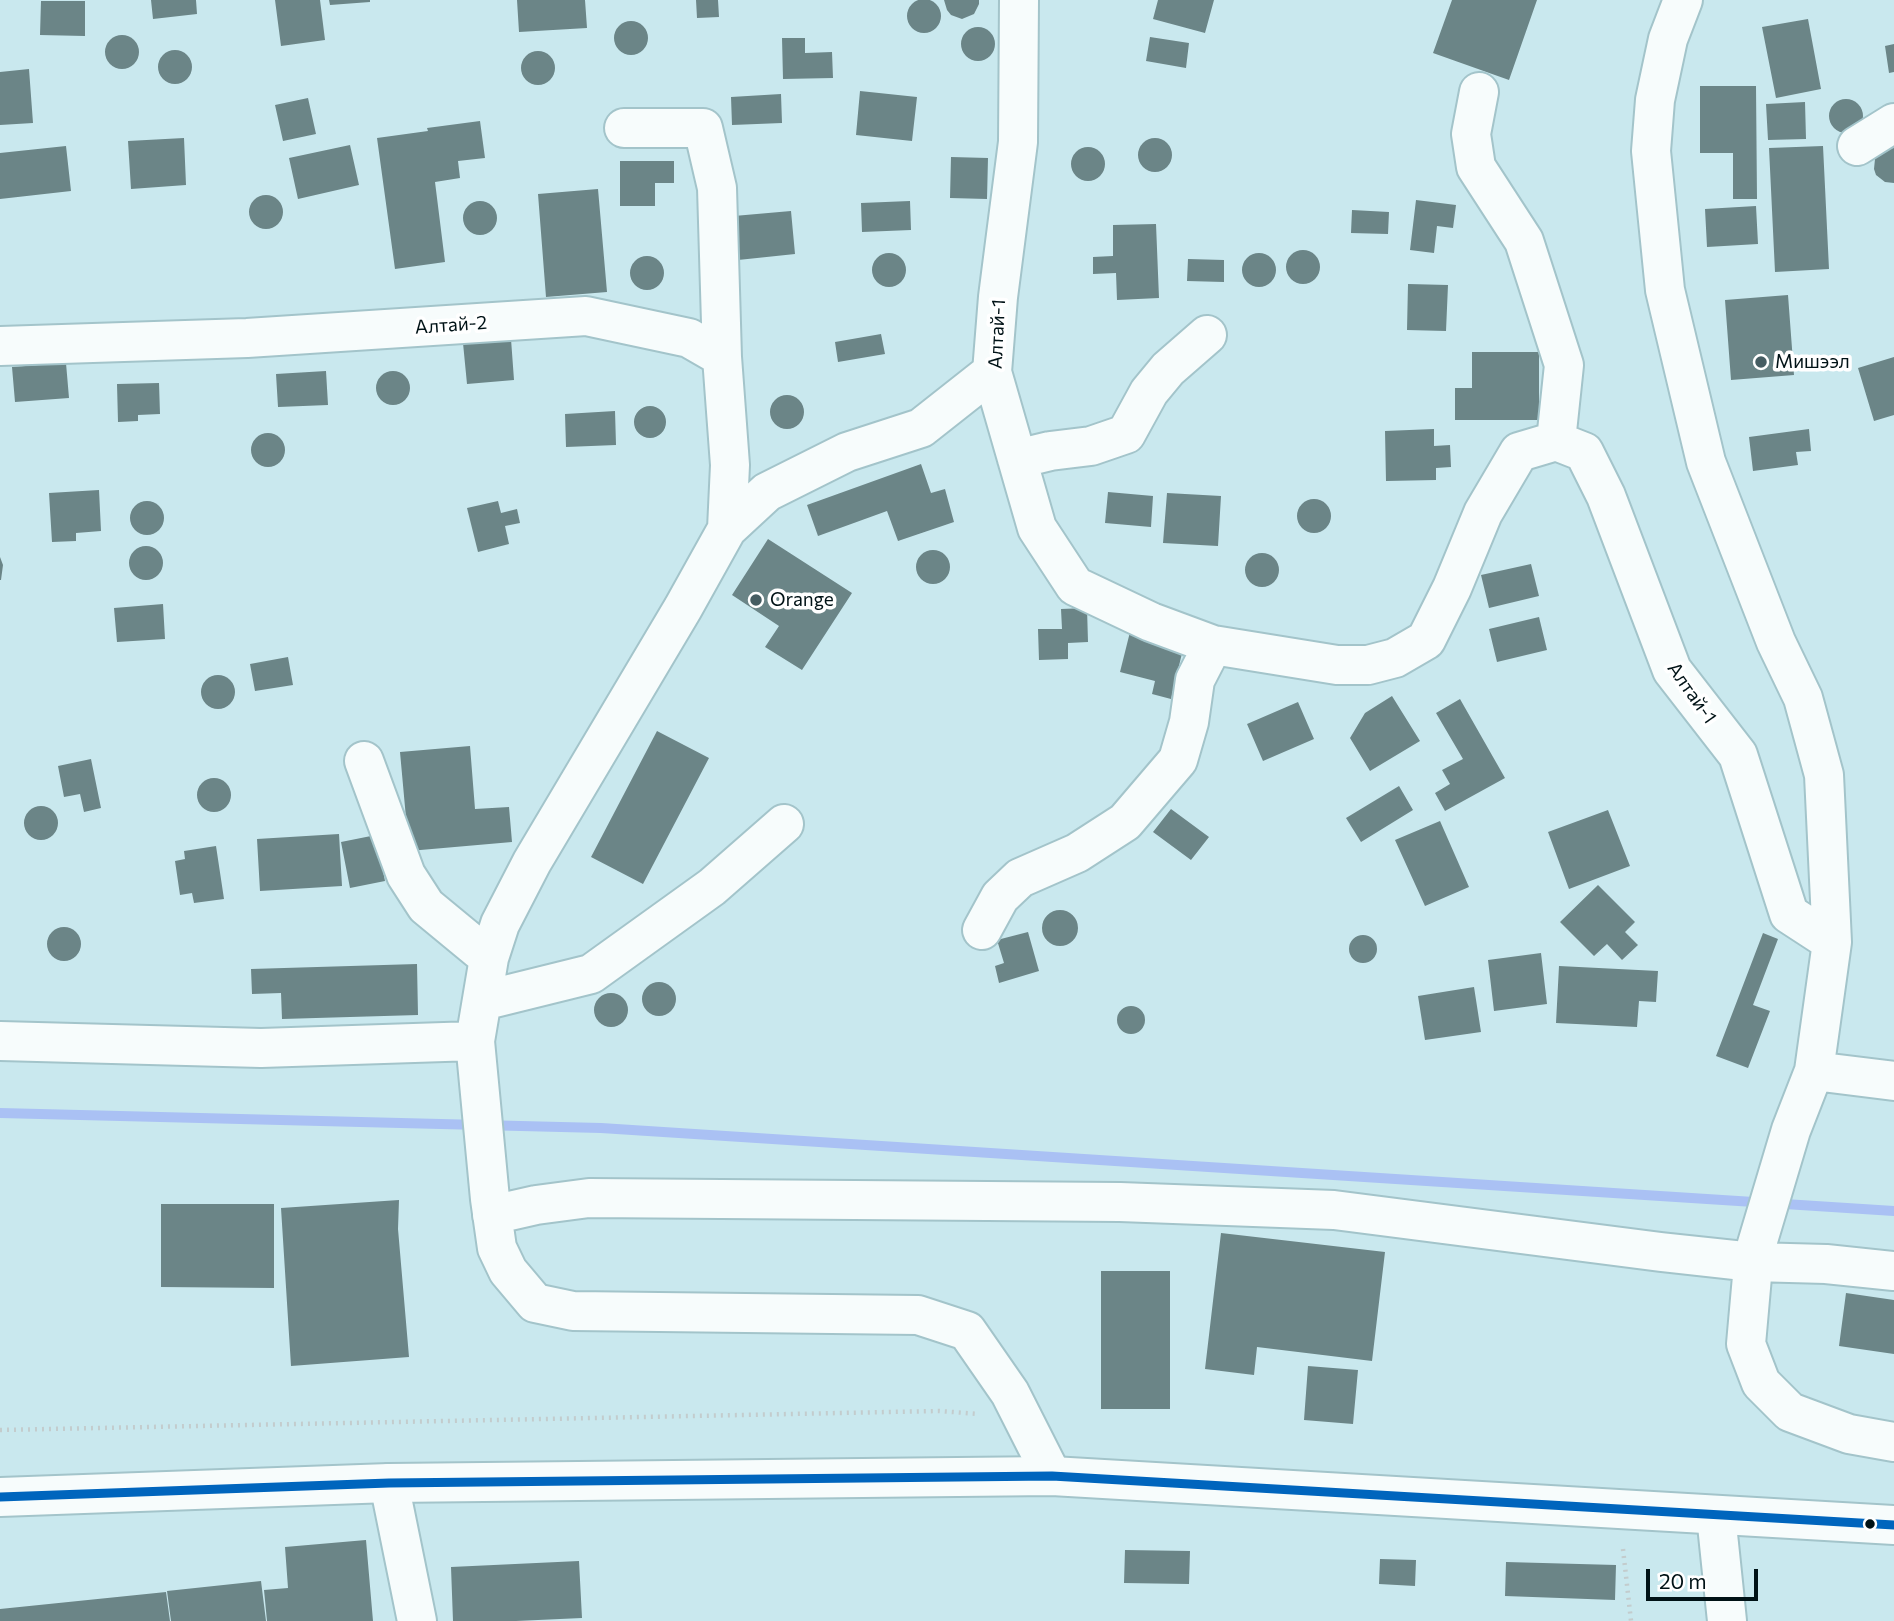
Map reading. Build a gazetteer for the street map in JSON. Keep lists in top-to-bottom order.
{
  "streets": {
    "street": ["Алтай-2", "Алтай-1"]
  },
  "places": ["Мишээл", "Orange"],
  "scale_bar": "20 m"
}
